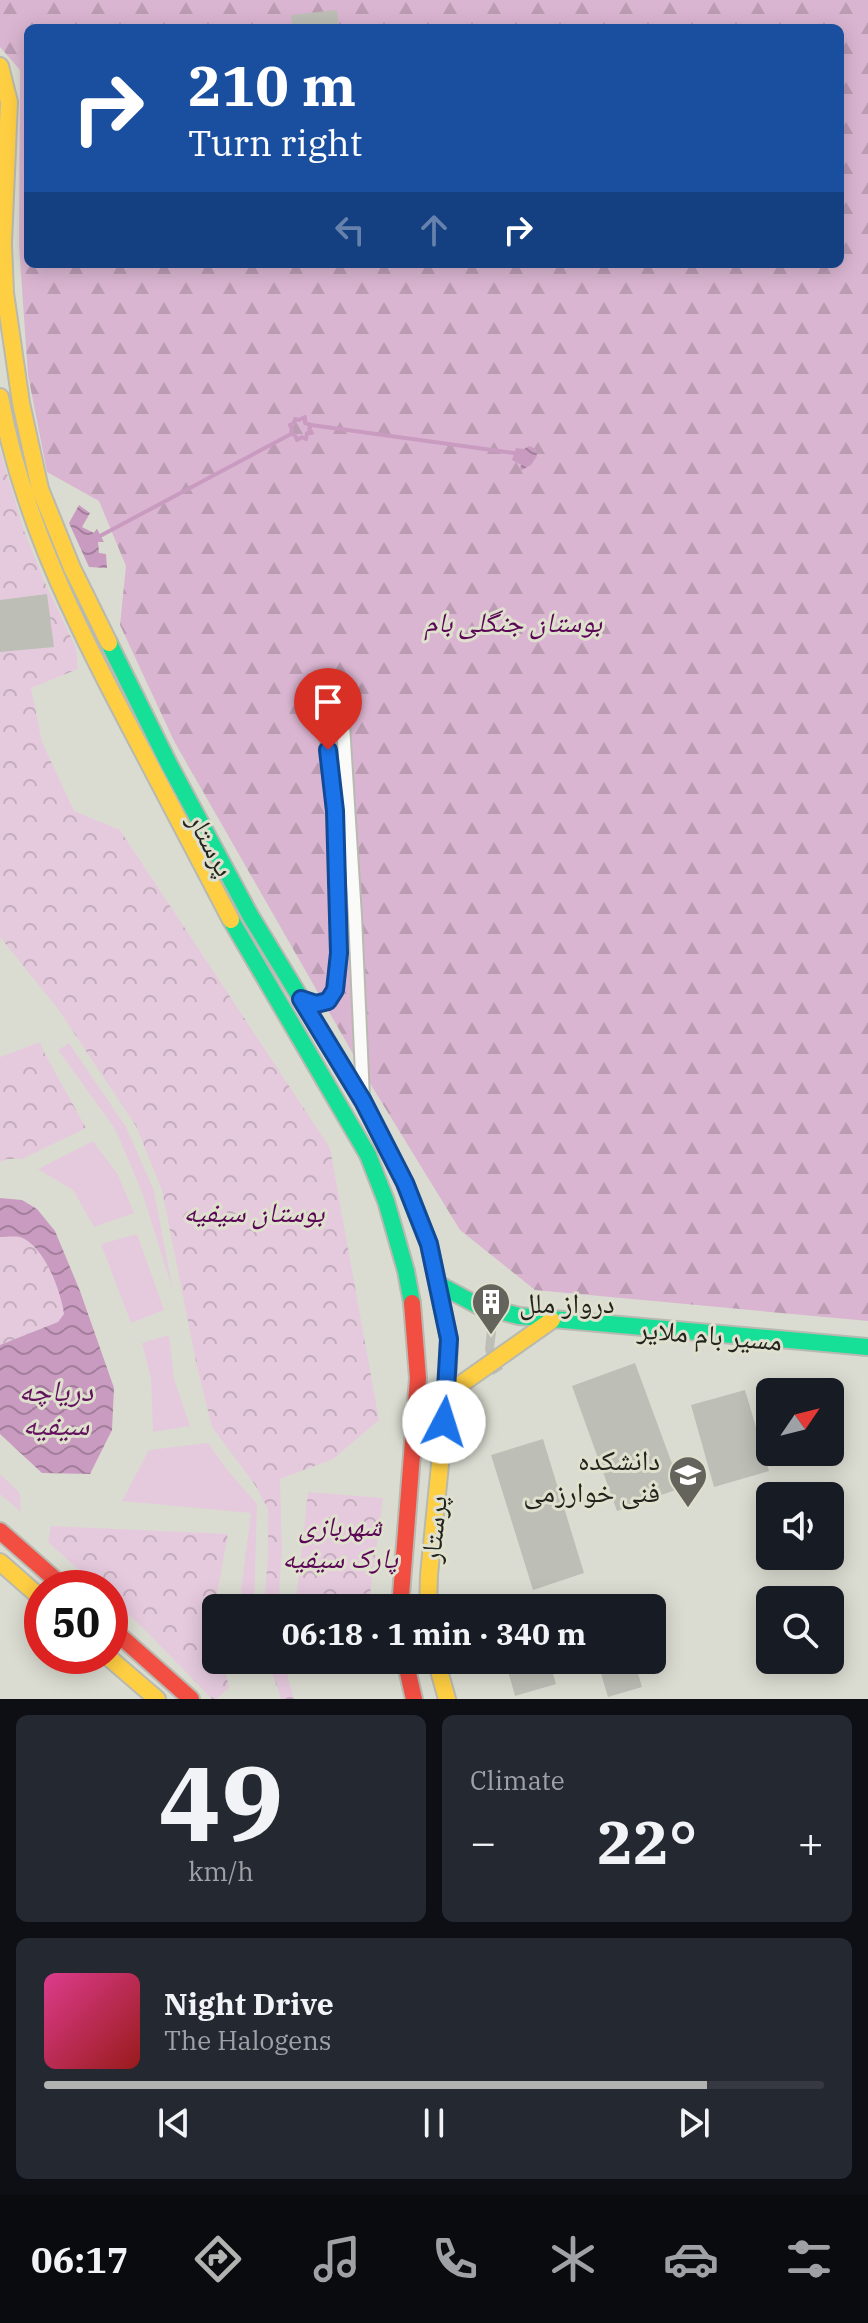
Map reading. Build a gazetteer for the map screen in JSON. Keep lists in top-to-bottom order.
{
  "streets": {
    "main road": ["پرستار", "مسیر بام ملایر"]
  },
  "crossings": [
    ["پرستار", "مسیر بام ملایر"]
  ],
  "water": ["دریاچه سیفیه"],
  "parks": ["بوستان جنگلی بام", "بوستان سیفیه", "شهربازی پارک سیفیه"],
  "places": {
    "building": ["درواز ملل"],
    "school or university": ["دانشکده فنی خوارزمی"]
  },
  "north": "top right",
  "page": {
    "turn": ["210 m", "Turn right"],
    "limit": "50",
    "trip": "06:18 · 1 min · 340 m",
    "tile": [
      ["49", "km/h"],
      "Climate"
    ],
    "heat": ["−", "22°", "+"],
    "song": ["Night Drive", "The Halogens"],
    "tabs": "06:17"
  }
}
